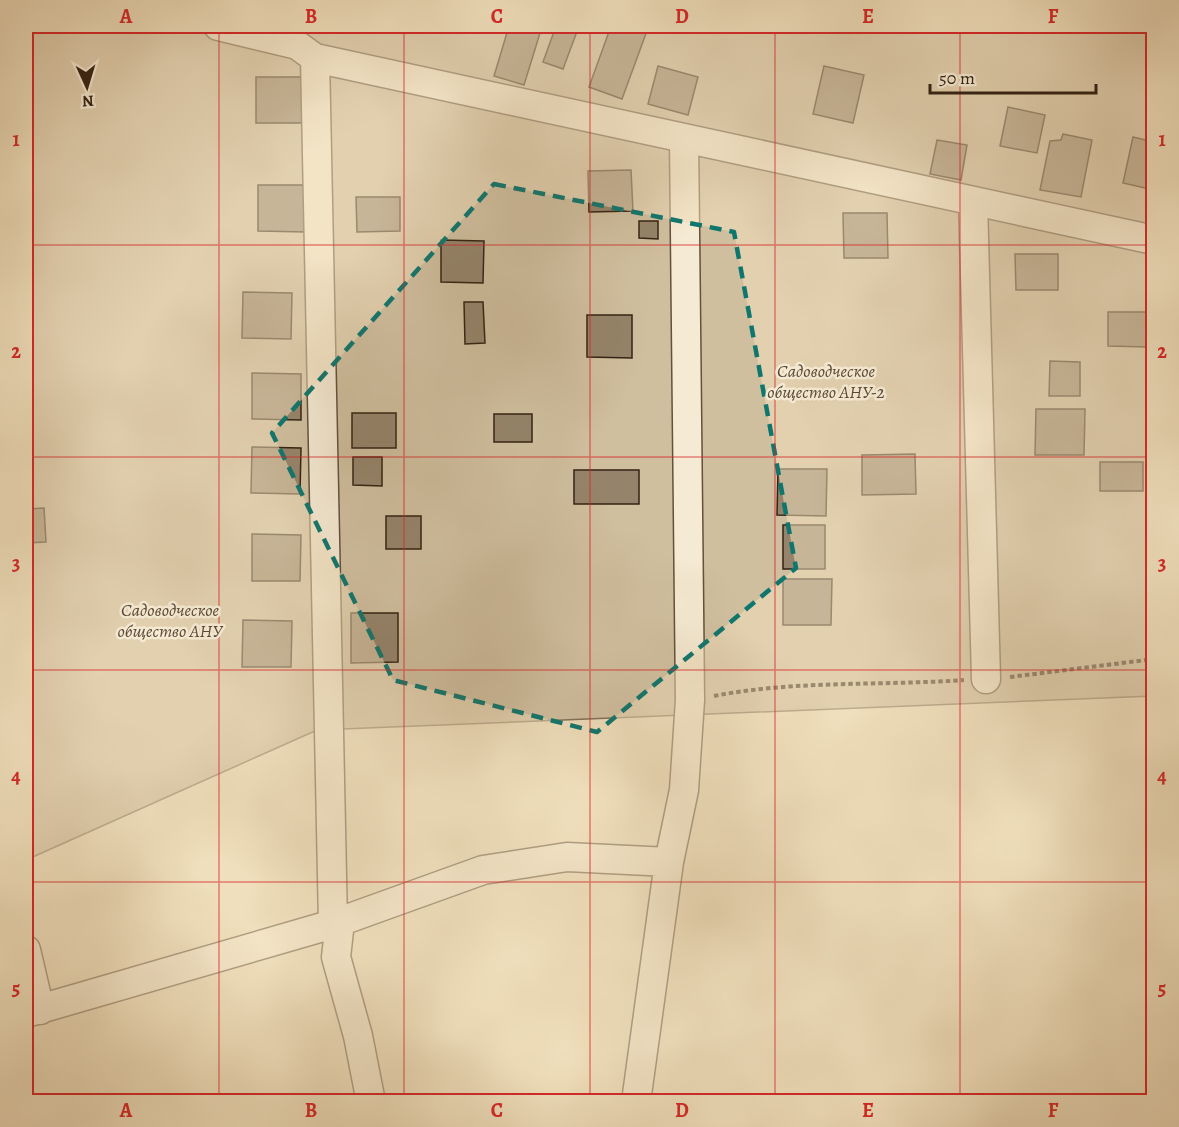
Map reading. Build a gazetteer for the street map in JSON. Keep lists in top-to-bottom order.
{
  "parks": ["Садоводческое общество АНУ-2", "Садоводческое общество АНУ"],
  "scale_bar": "50 m",
  "north": "bottom",
  "grid": {
    "columns": [
      "A",
      "B",
      "C",
      "D",
      "E",
      "F"
    ],
    "rows": [
      "1",
      "2",
      "3",
      "4",
      "5"
    ]
  }
}
